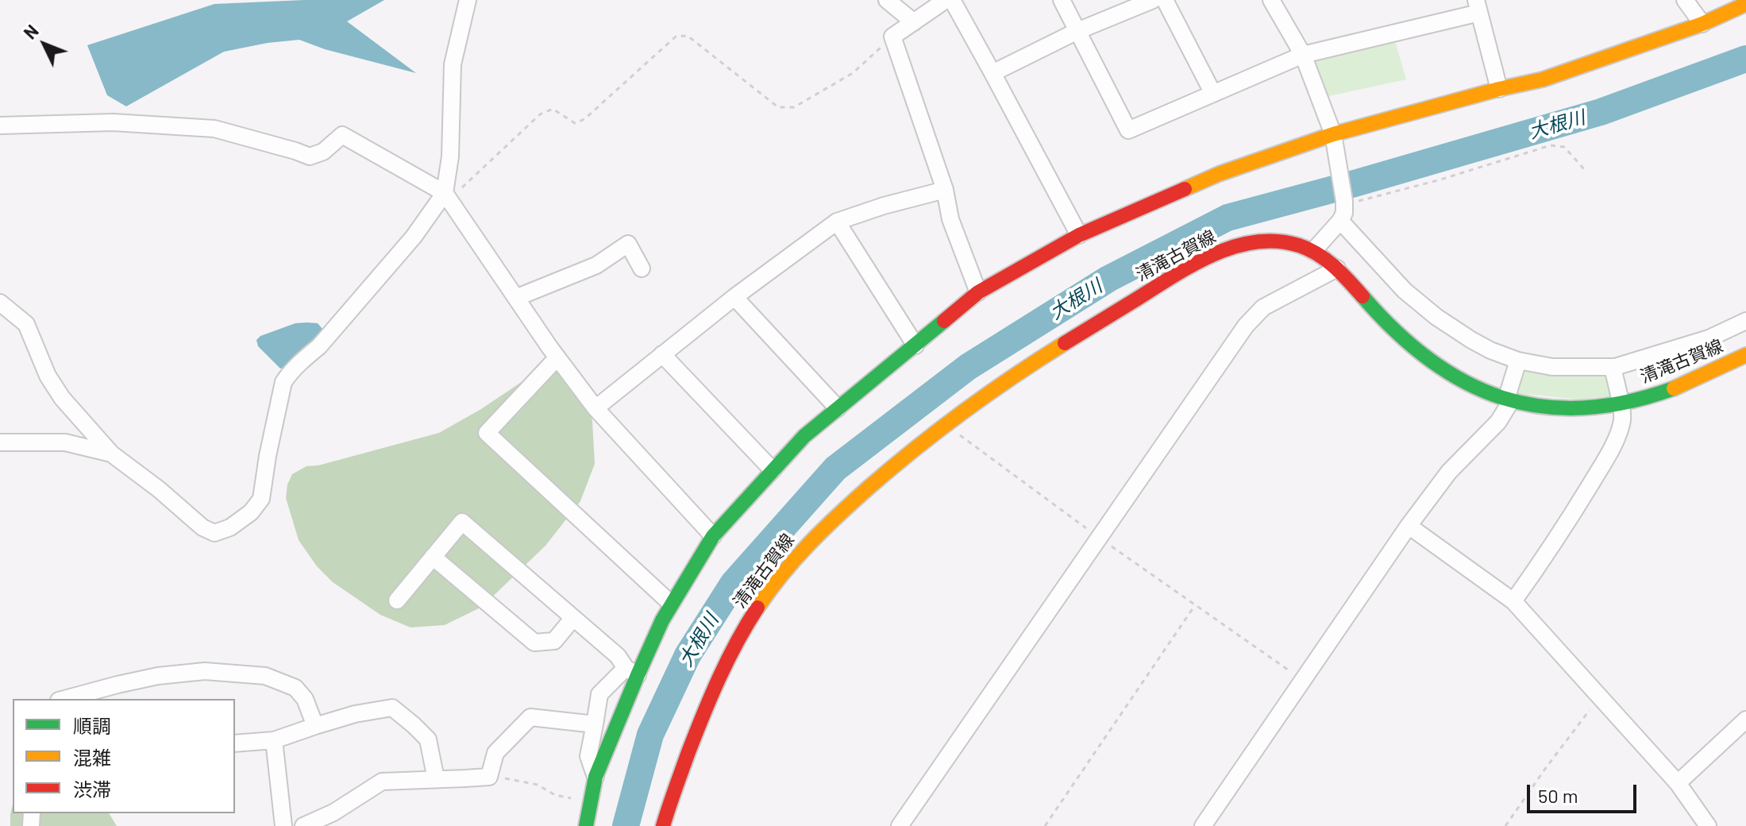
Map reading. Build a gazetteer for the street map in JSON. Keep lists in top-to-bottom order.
{
  "streets": {
    "street": ["清滝古賀線"]
  },
  "water": ["大根川"],
  "legend": ["順調", "混雑", "渋滞"],
  "scale_bar": "50 m",
  "north": "top left"
}
